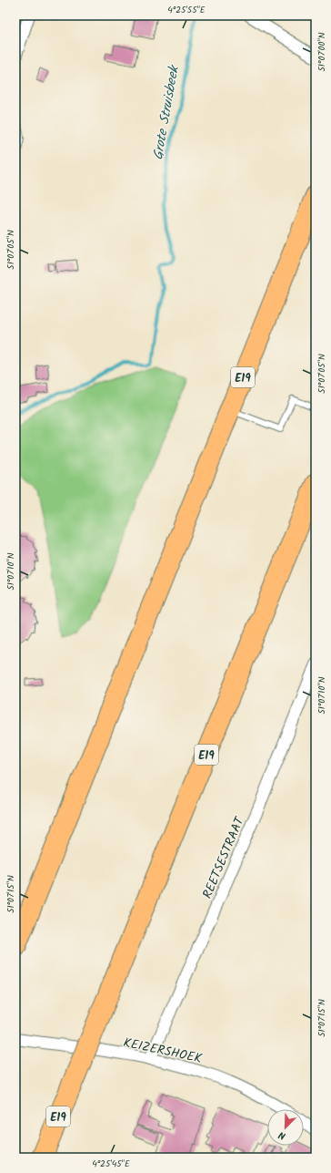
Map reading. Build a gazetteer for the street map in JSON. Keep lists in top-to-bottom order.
{
  "streets": {
    "highway": ["E19"],
    "street": ["REETSESTRAAT", "KEIZERSHOEK"]
  },
  "crossings": [
    ["REETSESTRAAT", "KEIZERSHOEK"]
  ],
  "water": ["Grote Struisbeek"],
  "north": "bottom left",
  "coordinates": [
    "4°25'55\"E",
    "51°07'00\"N",
    "51°07'05\"N",
    "51°07'10\"N",
    "51°07'15\"N",
    "4°25'45\"E"
  ]
}
